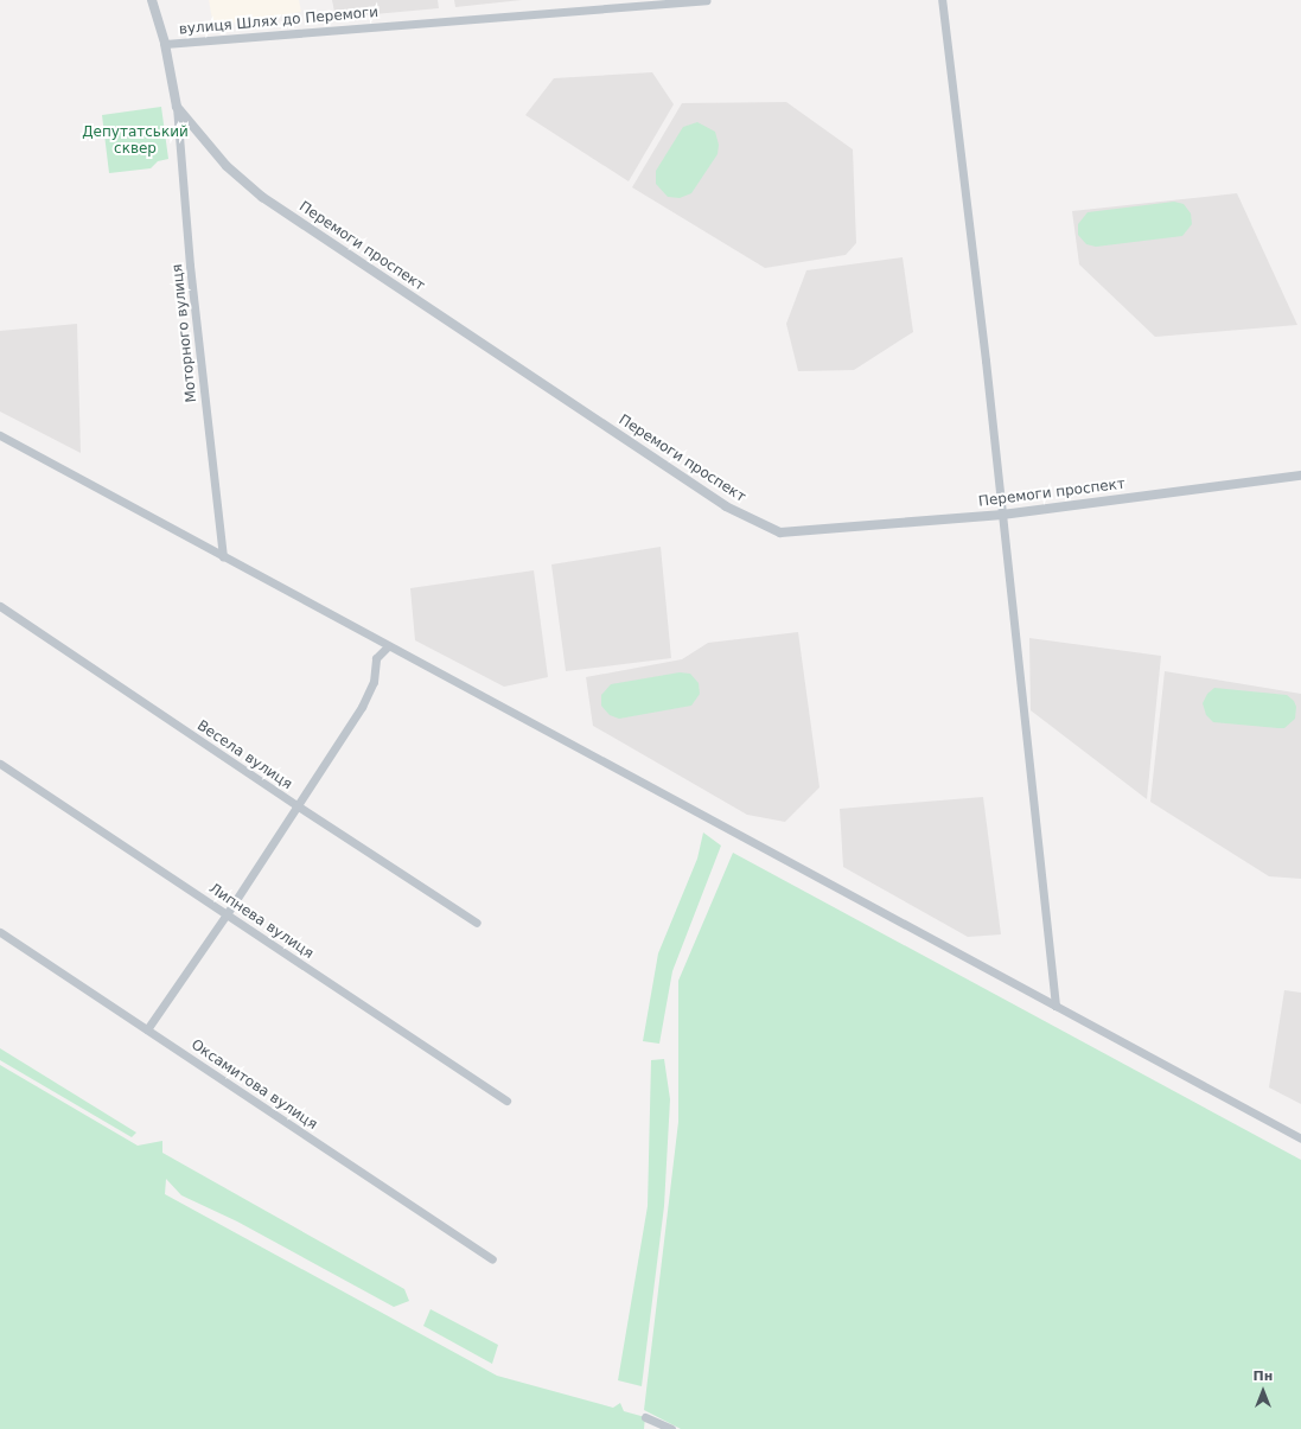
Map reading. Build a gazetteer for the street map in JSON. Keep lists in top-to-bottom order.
{
  "streets": {
    "street": [
      "вулиця Шлях до Перемоги",
      "Перемоги проспект",
      "Моторного вулиця",
      "Весела вулиця",
      "Липнева вулиця",
      "Оксамитова вулиця"
    ]
  },
  "crossings": [
    ["Перемоги проспект", "Моторного вулиця"]
  ],
  "parks": ["Депутатський сквер"],
  "north": "top"
}
